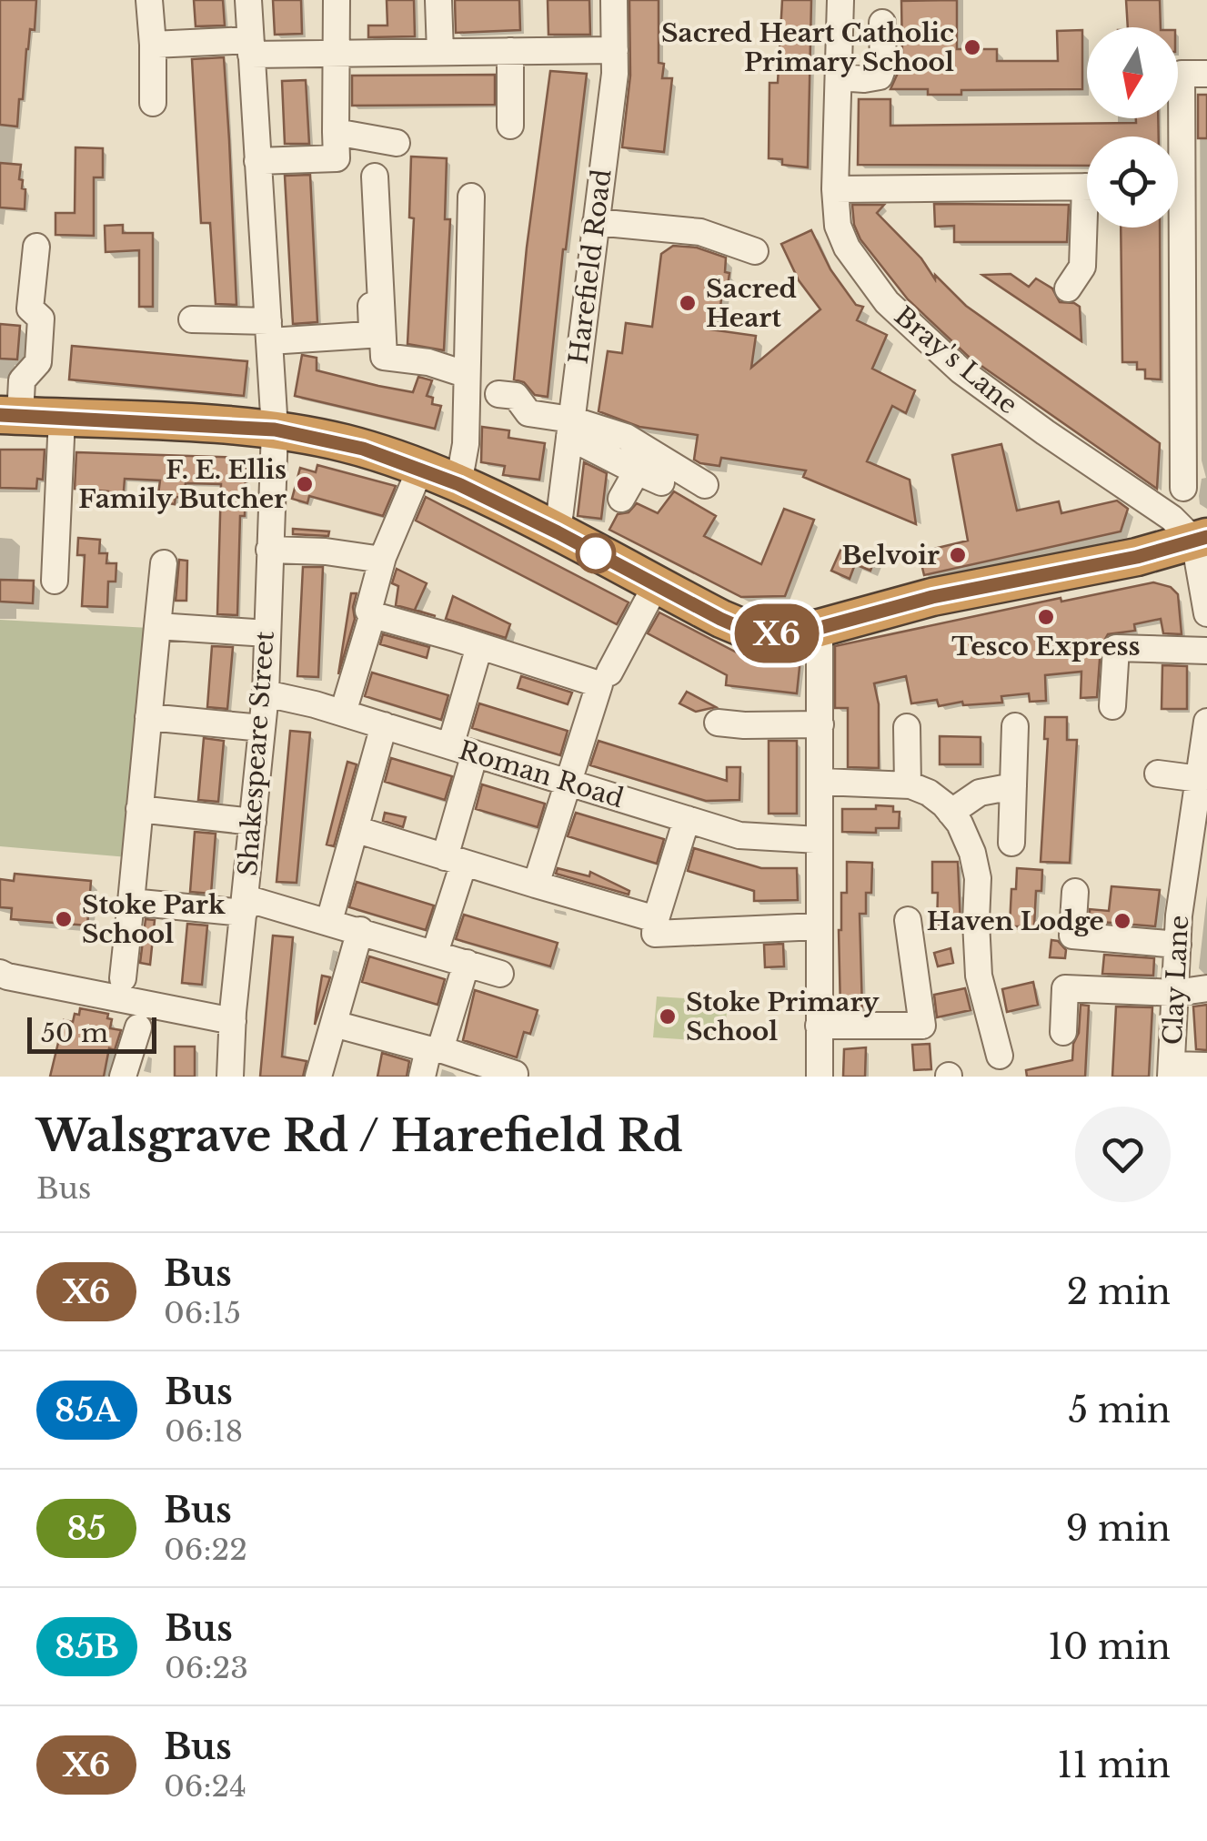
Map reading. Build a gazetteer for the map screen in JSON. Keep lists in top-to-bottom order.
{
  "streets": {
    "street": [
      "Harefield Road",
      "Bray's Lane",
      "Shakespeare Street",
      "Roman Road",
      "Clay Lane"
    ]
  },
  "crossings": [
    ["Shakespeare Street", "Roman Road"]
  ],
  "places": [
    "Sacred Heart Catholic Primary School",
    "Sacred Heart",
    "F. E. Ellis Family Butcher",
    "Belvoir",
    "Tesco Express",
    "Stoke Park School",
    "Haven Lodge",
    "Stoke Primary School"
  ],
  "lines": ["bus line X6"],
  "scale_bar": "50 m",
  "north": "bottom",
  "page": {
    "on_map": "X6",
    "scale": "50 m",
    "heading": ["Walsgrave Rd / Harefield Rd", "Bus"],
    "list": [
      {
        "mark": "X6",
        "name": "Bus",
        "note": "06:15",
        "value": "2 min"
      },
      {
        "mark": "85A",
        "name": "Bus",
        "note": "06:18",
        "value": "5 min"
      },
      {
        "mark": "85",
        "name": "Bus",
        "note": "06:22",
        "value": "9 min"
      },
      {
        "mark": "85B",
        "name": "Bus",
        "note": "06:23",
        "value": "10 min"
      },
      {
        "mark": "X6",
        "name": "Bus",
        "note": "06:24",
        "value": "11 min"
      }
    ]
  }
}
